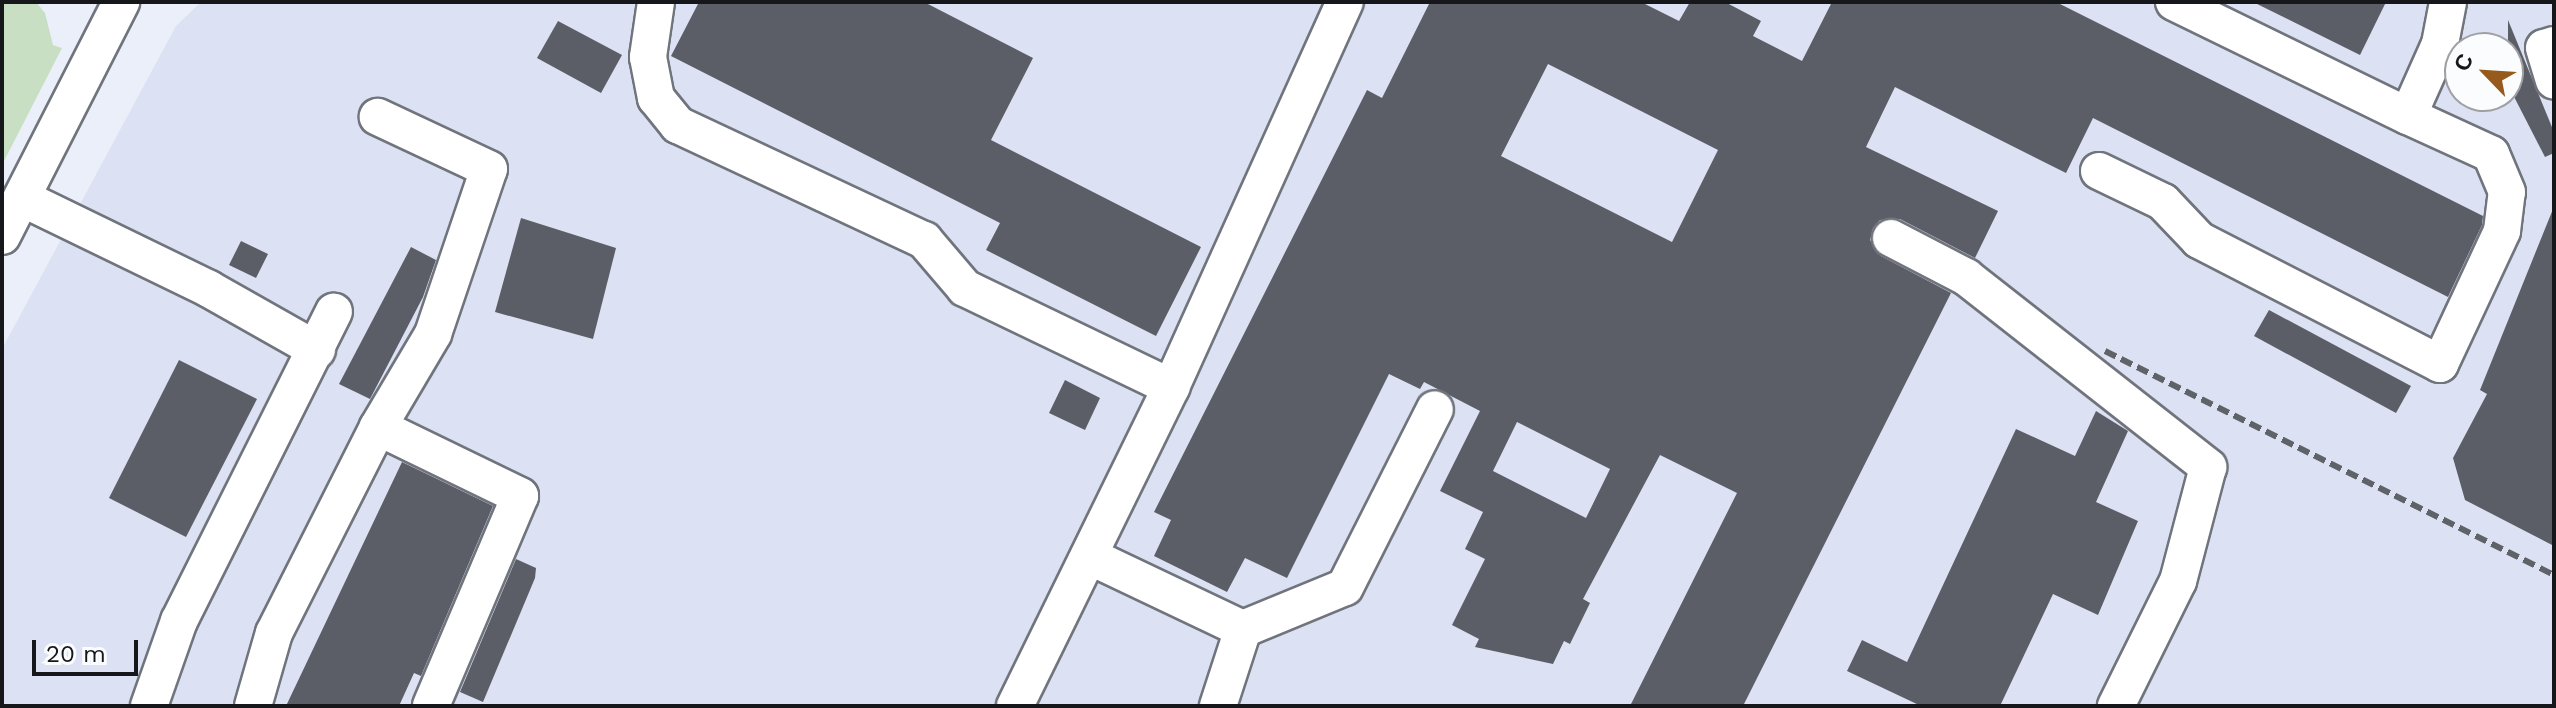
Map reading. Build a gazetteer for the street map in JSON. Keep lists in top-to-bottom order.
{
  "scale_bar": "20 m",
  "north": "top left"
}
